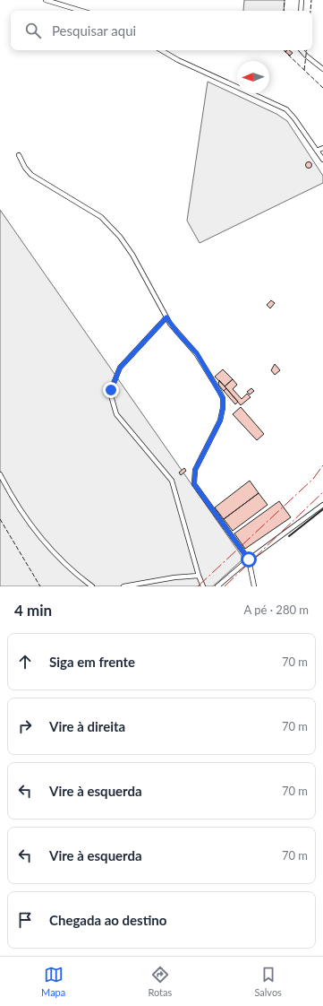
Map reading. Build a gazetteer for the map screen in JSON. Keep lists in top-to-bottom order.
{
  "north": "left",
  "page": {
    "search": "Pesquisar aqui",
    "heading": ["4 min", "A pé · 280 m"],
    "list": [
      ["Siga em frente", "70 m"],
      ["Vire à direita", "70 m"],
      ["Vire à esquerda", "70 m"],
      ["Vire à esquerda", "70 m"],
      "Chegada ao destino"
    ],
    "nav": ["Mapa", "Rotas", "Salvos"]
  }
}
